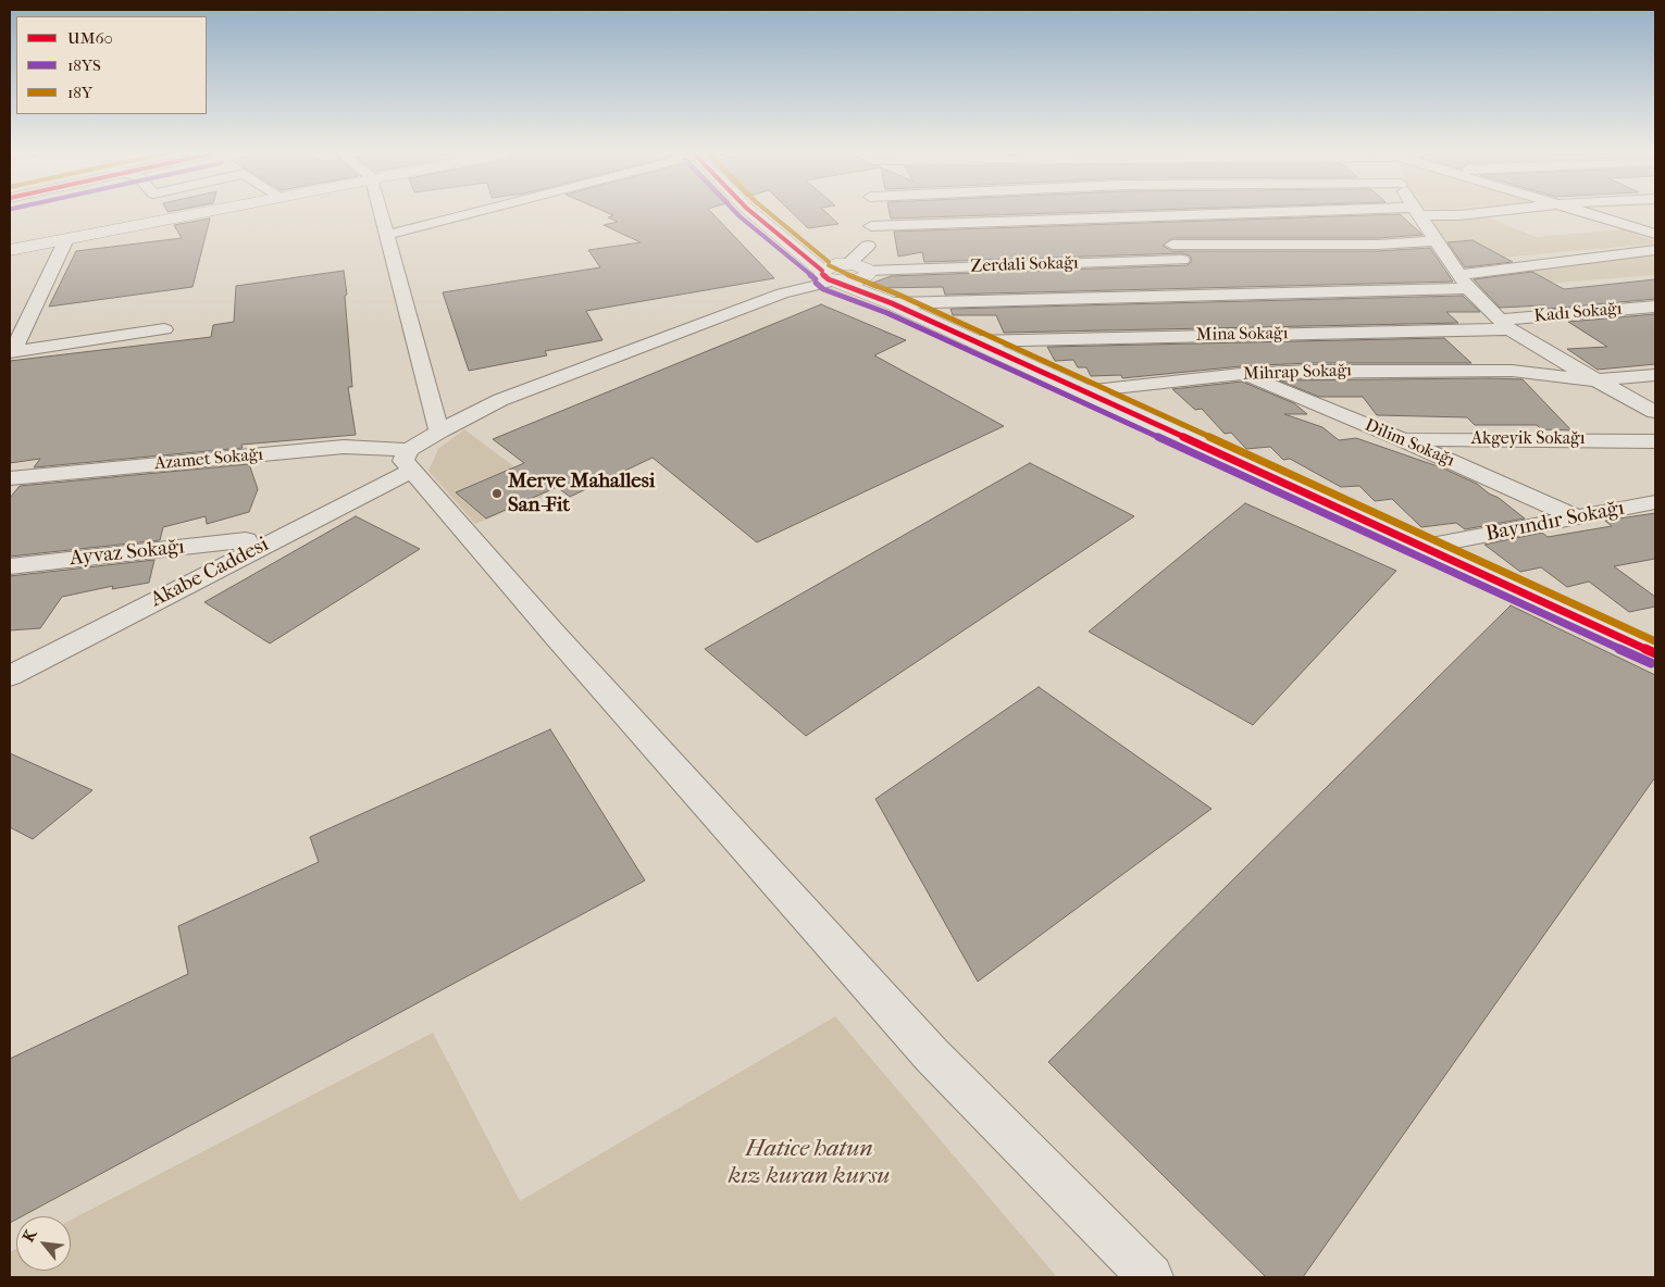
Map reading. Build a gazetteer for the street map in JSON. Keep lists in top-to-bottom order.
{
  "streets": {
    "street": [
      "Zerdali Sokağı",
      "Kadı Sokağı",
      "Mina Sokağı",
      "Mihrap Sokağı",
      "Akgeyik Sokağı",
      "Dilim Sokağı",
      "Azamet Sokağı",
      "Bayındır Sokağı",
      "Ayvaz Sokağı",
      "Akabe Caddesi"
    ]
  },
  "crossings": [
    ["Kadı Sokağı", "Mina Sokağı"],
    ["Mihrap Sokağı", "Dilim Sokağı"],
    ["Akgeyik Sokağı", "Dilim Sokağı"],
    ["Dilim Sokağı", "Bayındır Sokağı"],
    ["Azamet Sokağı", "Akabe Caddesi"],
    ["Ayvaz Sokağı", "Akabe Caddesi"]
  ],
  "parks": ["Hatice hatun kız kuran kursu"],
  "places": ["Merve Mahallesi San-Fit"],
  "lines": ["transit line UM60", "transit line 18YS", "transit line 18Y"],
  "legend": ["UM60", "18YS", "18Y"],
  "north": "top left"
}
